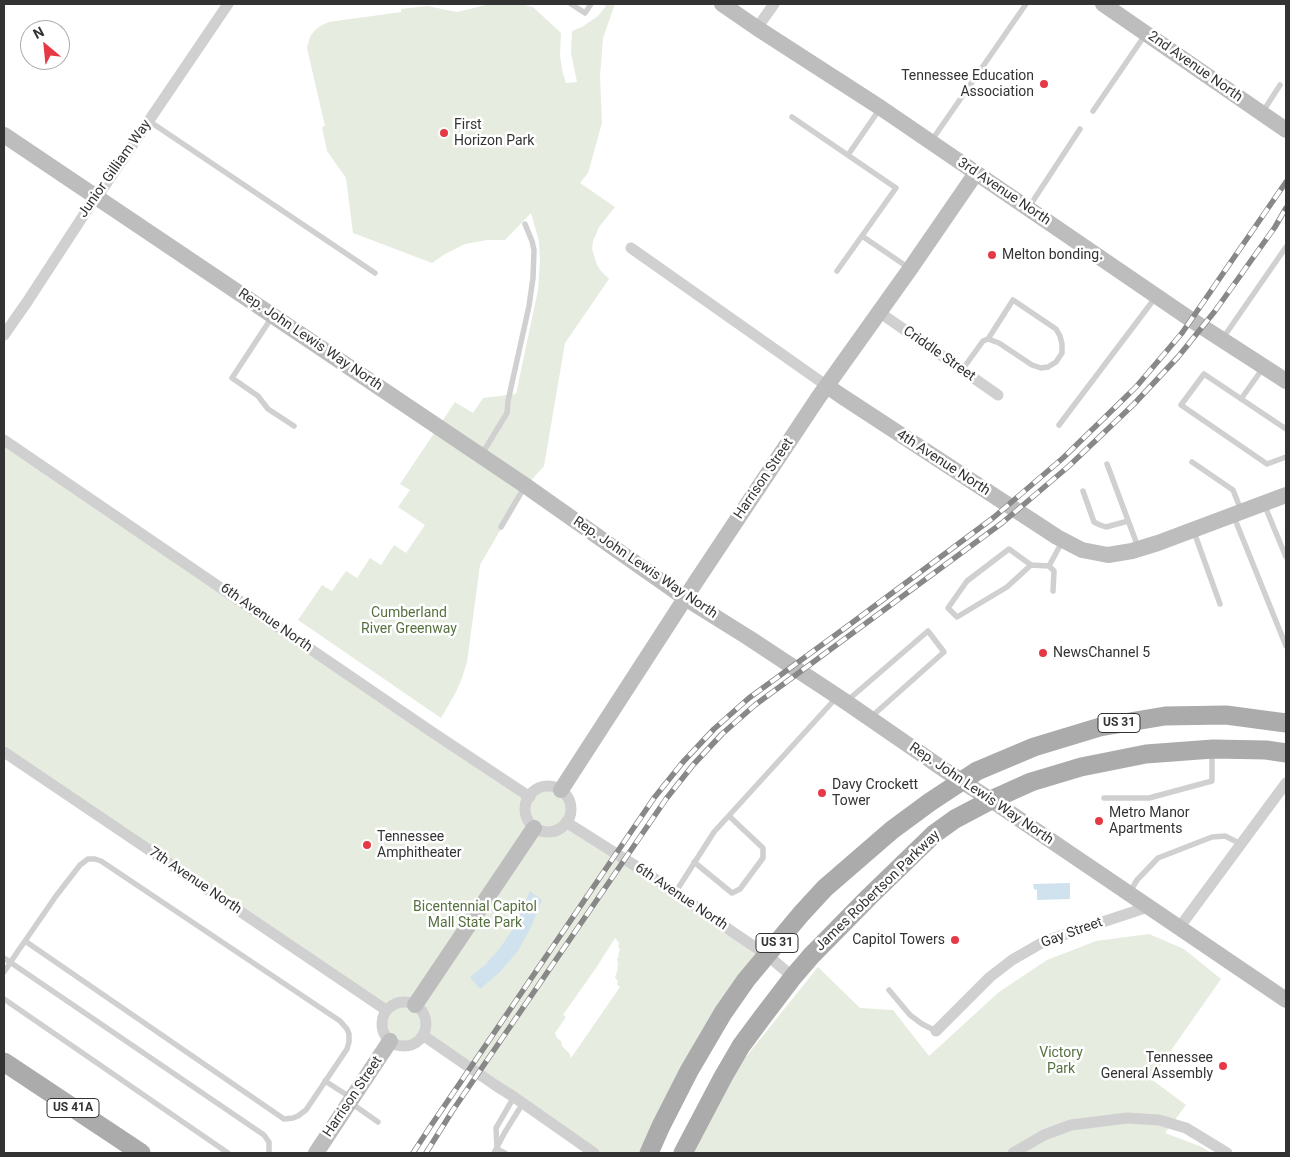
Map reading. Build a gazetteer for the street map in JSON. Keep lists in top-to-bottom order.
{
  "streets": {
    "main road": ["US 31", "James Robertson Parkway", "US 41A"],
    "street": [
      "2nd Avenue North",
      "Junior Gilliam Way",
      "3rd Avenue North",
      "Rep. John Lewis Way North",
      "Criddle Street",
      "4th Avenue North",
      "Harrison Street",
      "6th Avenue North",
      "7th Avenue North",
      "Gay Street"
    ]
  },
  "crossings": [
    ["Junior Gilliam Way", "Rep. John Lewis Way North"],
    ["3rd Avenue North", "Harrison Street"],
    ["Rep. John Lewis Way North", "Harrison Street"],
    ["Rep. John Lewis Way North", "US 31"],
    ["Rep. John Lewis Way North", "James Robertson Parkway"],
    ["Rep. John Lewis Way North", "Gay Street"],
    ["Criddle Street", "Harrison Street"],
    ["4th Avenue North", "Harrison Street"],
    ["Harrison Street", "6th Avenue North"],
    ["Harrison Street", "7th Avenue North"],
    ["6th Avenue North", "US 31"],
    ["6th Avenue North", "James Robertson Parkway"]
  ],
  "parks": ["Cumberland River Greenway", "Bicentennial Capitol Mall State Park", "Victory Park"],
  "places": [
    "Tennessee Education Association",
    "First Horizon Park",
    "Melton bonding.",
    "NewsChannel 5",
    "Davy Crockett Tower",
    "Metro Manor Apartments",
    "Tennessee Amphitheater",
    "Capitol Towers",
    "Tennessee General Assembly"
  ],
  "north": "top left"
}
